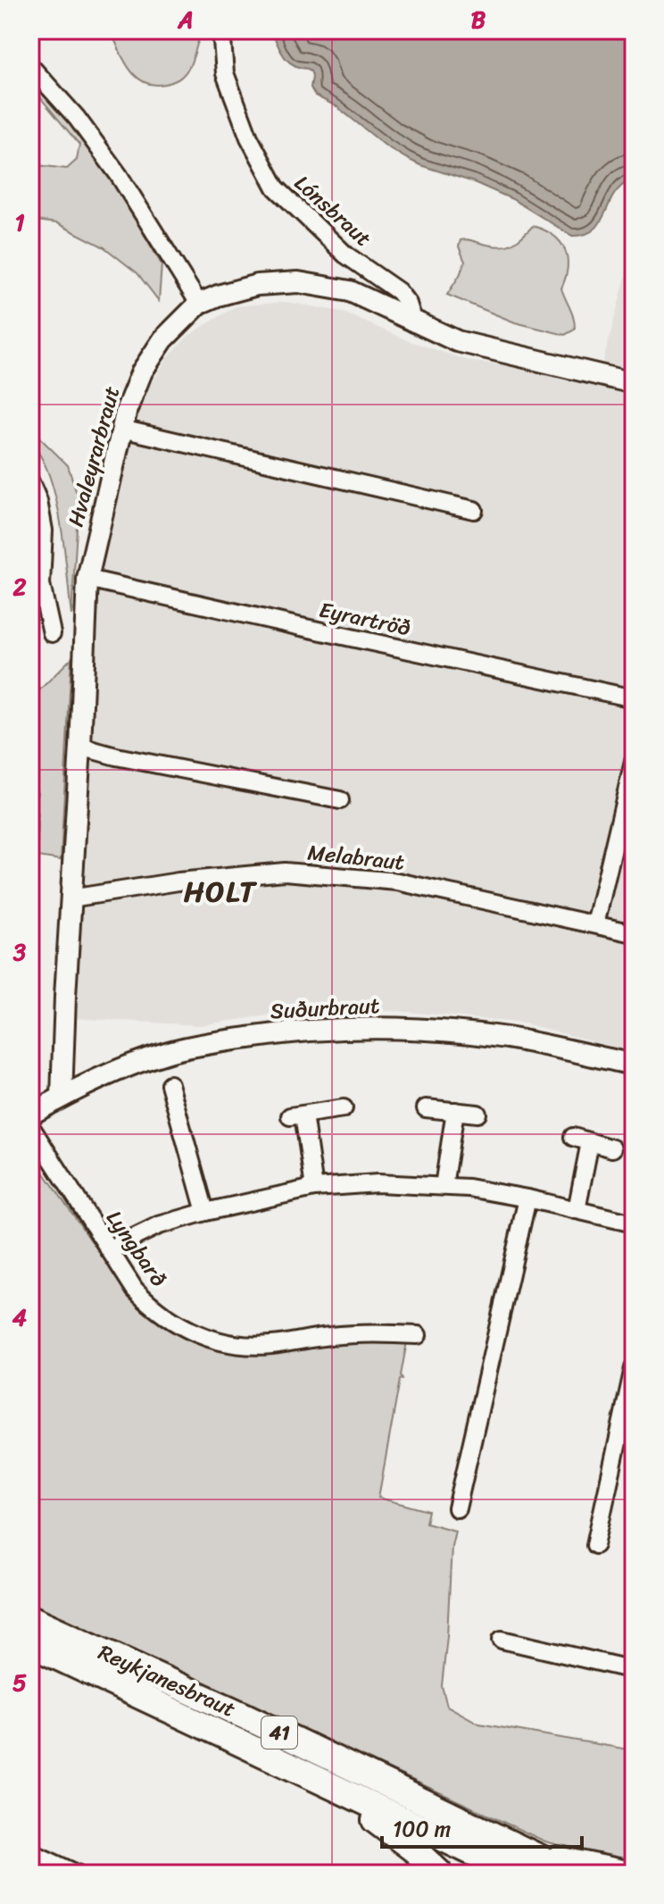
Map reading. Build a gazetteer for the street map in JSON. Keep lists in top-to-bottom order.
{
  "streets": {
    "highway": ["Reykjanesbraut", "41"],
    "street": [
      "Lónsbraut",
      "Hvaleyrarbraut",
      "Eyrartröð",
      "Melabraut",
      "Suðurbraut",
      "Lyngbarð"
    ]
  },
  "crossings": [
    ["Lónsbraut", "Hvaleyrarbraut"],
    ["Hvaleyrarbraut", "Eyrartröð"],
    ["Hvaleyrarbraut", "Melabraut"],
    ["Hvaleyrarbraut", "Suðurbraut"]
  ],
  "districts": ["HOLT"],
  "scale_bar": "100 m",
  "grid": {
    "columns": ["A", "B"],
    "rows": [
      "1",
      "2",
      "3",
      "4",
      "5"
    ]
  }
}
